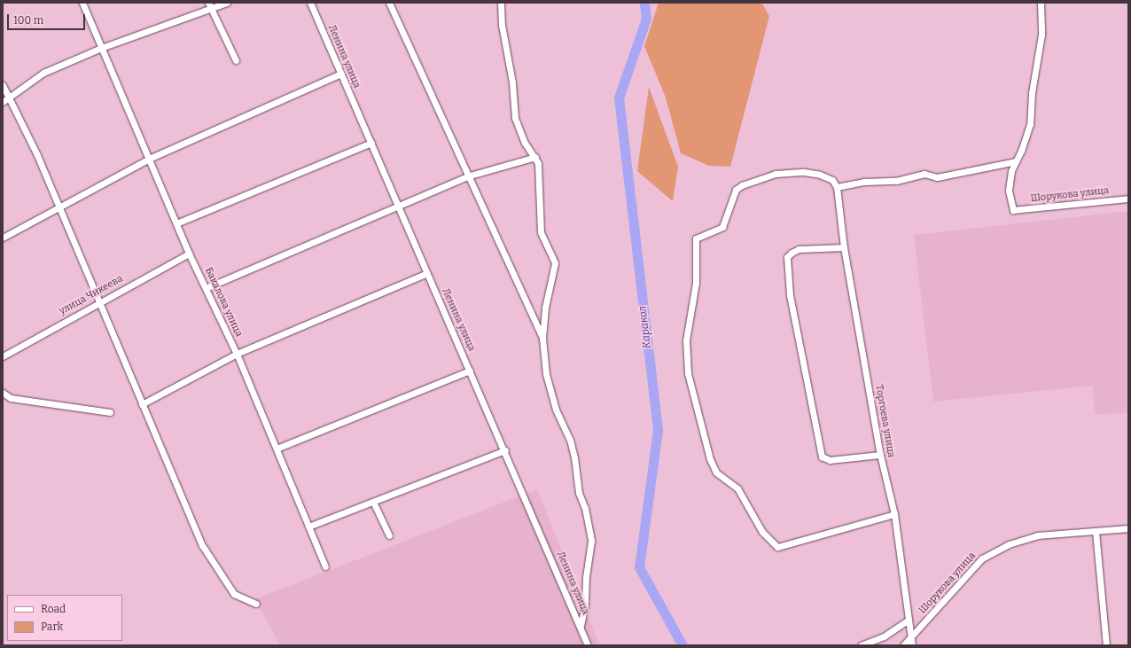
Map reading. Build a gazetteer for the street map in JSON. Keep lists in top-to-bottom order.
{
  "streets": {
    "street": [
      "Ленина улица",
      "Шорукова улица",
      "улица Чикеева",
      "Бакалова улица",
      "Торгоева улица"
    ]
  },
  "crossings": [
    ["Шорукова улица", "Торгоева улица"],
    ["улица Чикеева", "Бакалова улица"]
  ],
  "water": ["Каракол"],
  "legend": ["Road", "Park"],
  "scale_bar": "100 m"
}
